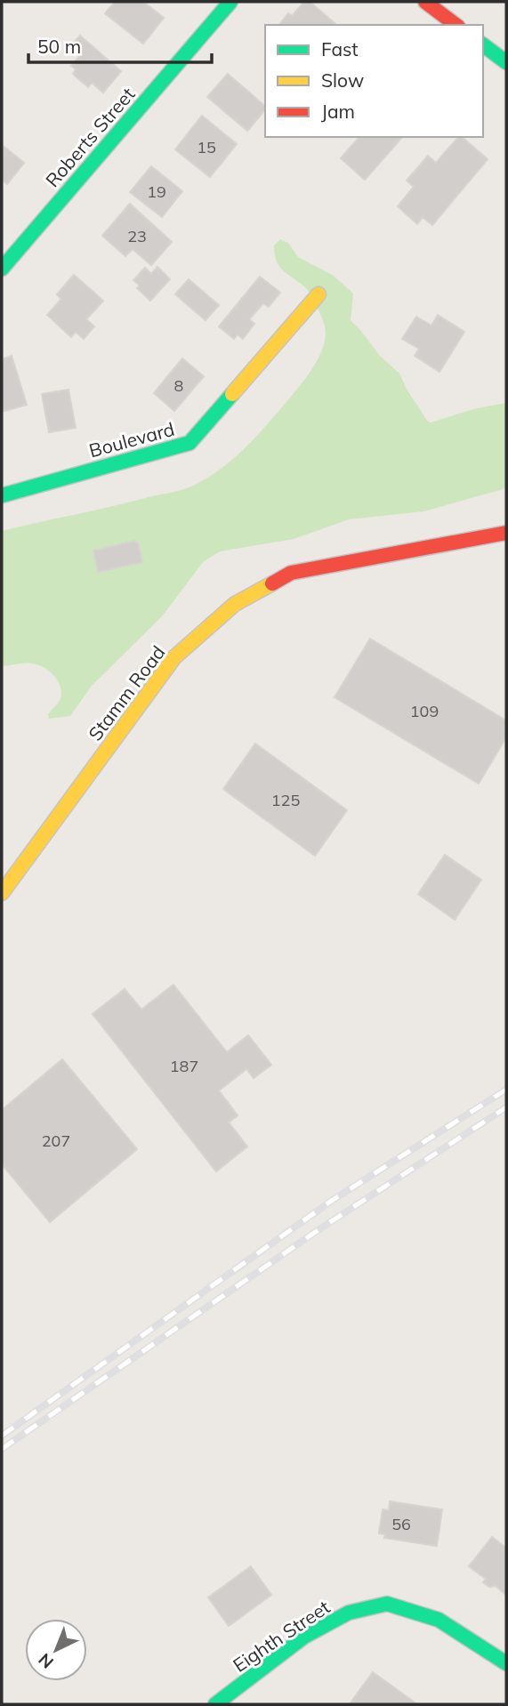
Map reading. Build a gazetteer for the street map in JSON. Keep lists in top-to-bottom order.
{
  "streets": {
    "street": [
      "Roberts Street",
      "Boulevard",
      "Stamm Road",
      "Eighth Street"
    ]
  },
  "house_numbers": [
    "15",
    "19",
    "23",
    "8",
    "109",
    "125",
    "187",
    "207",
    "56"
  ],
  "legend": ["Fast", "Slow", "Jam"],
  "scale_bar": "50 m",
  "north": "bottom left"
}
